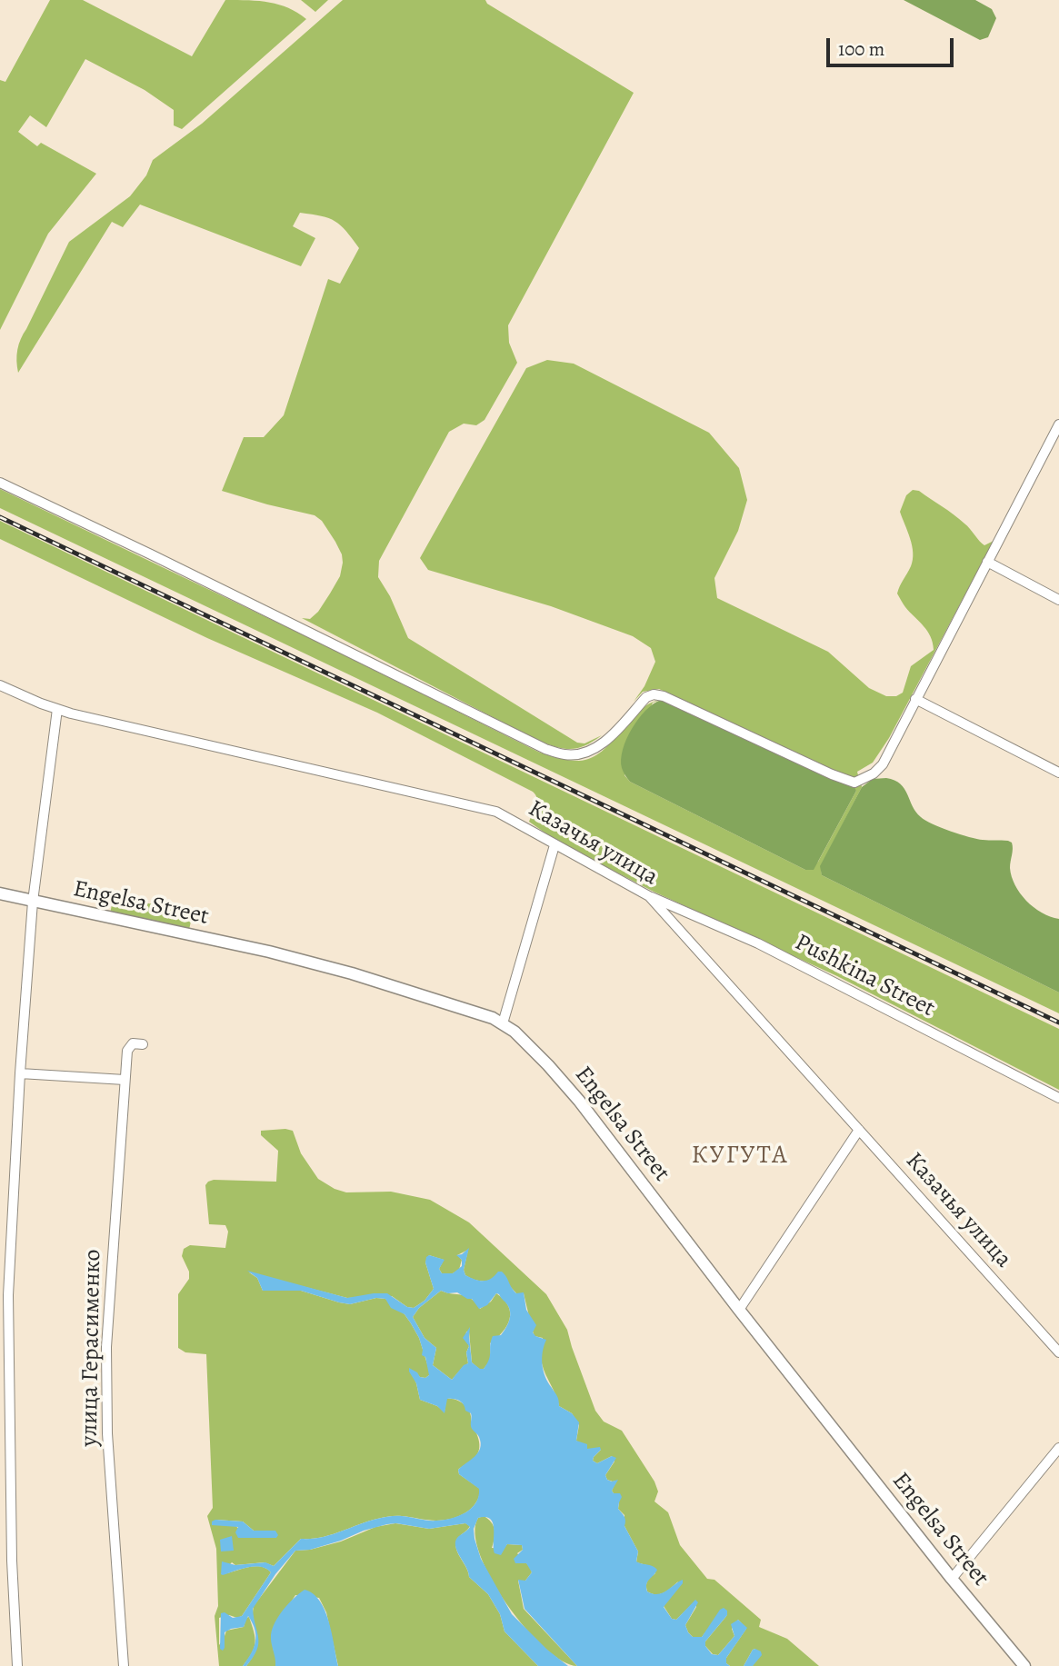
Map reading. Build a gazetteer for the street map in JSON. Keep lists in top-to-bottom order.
{
  "streets": {
    "street": [
      "Казачья улица",
      "Engelsa Street",
      "Pushkina Street",
      "улица Герасименко"
    ]
  },
  "crossings": [
    ["Казачья улица", "Pushkina Street"]
  ],
  "districts": ["КУГУТА"],
  "scale_bar": "100 m"
}
